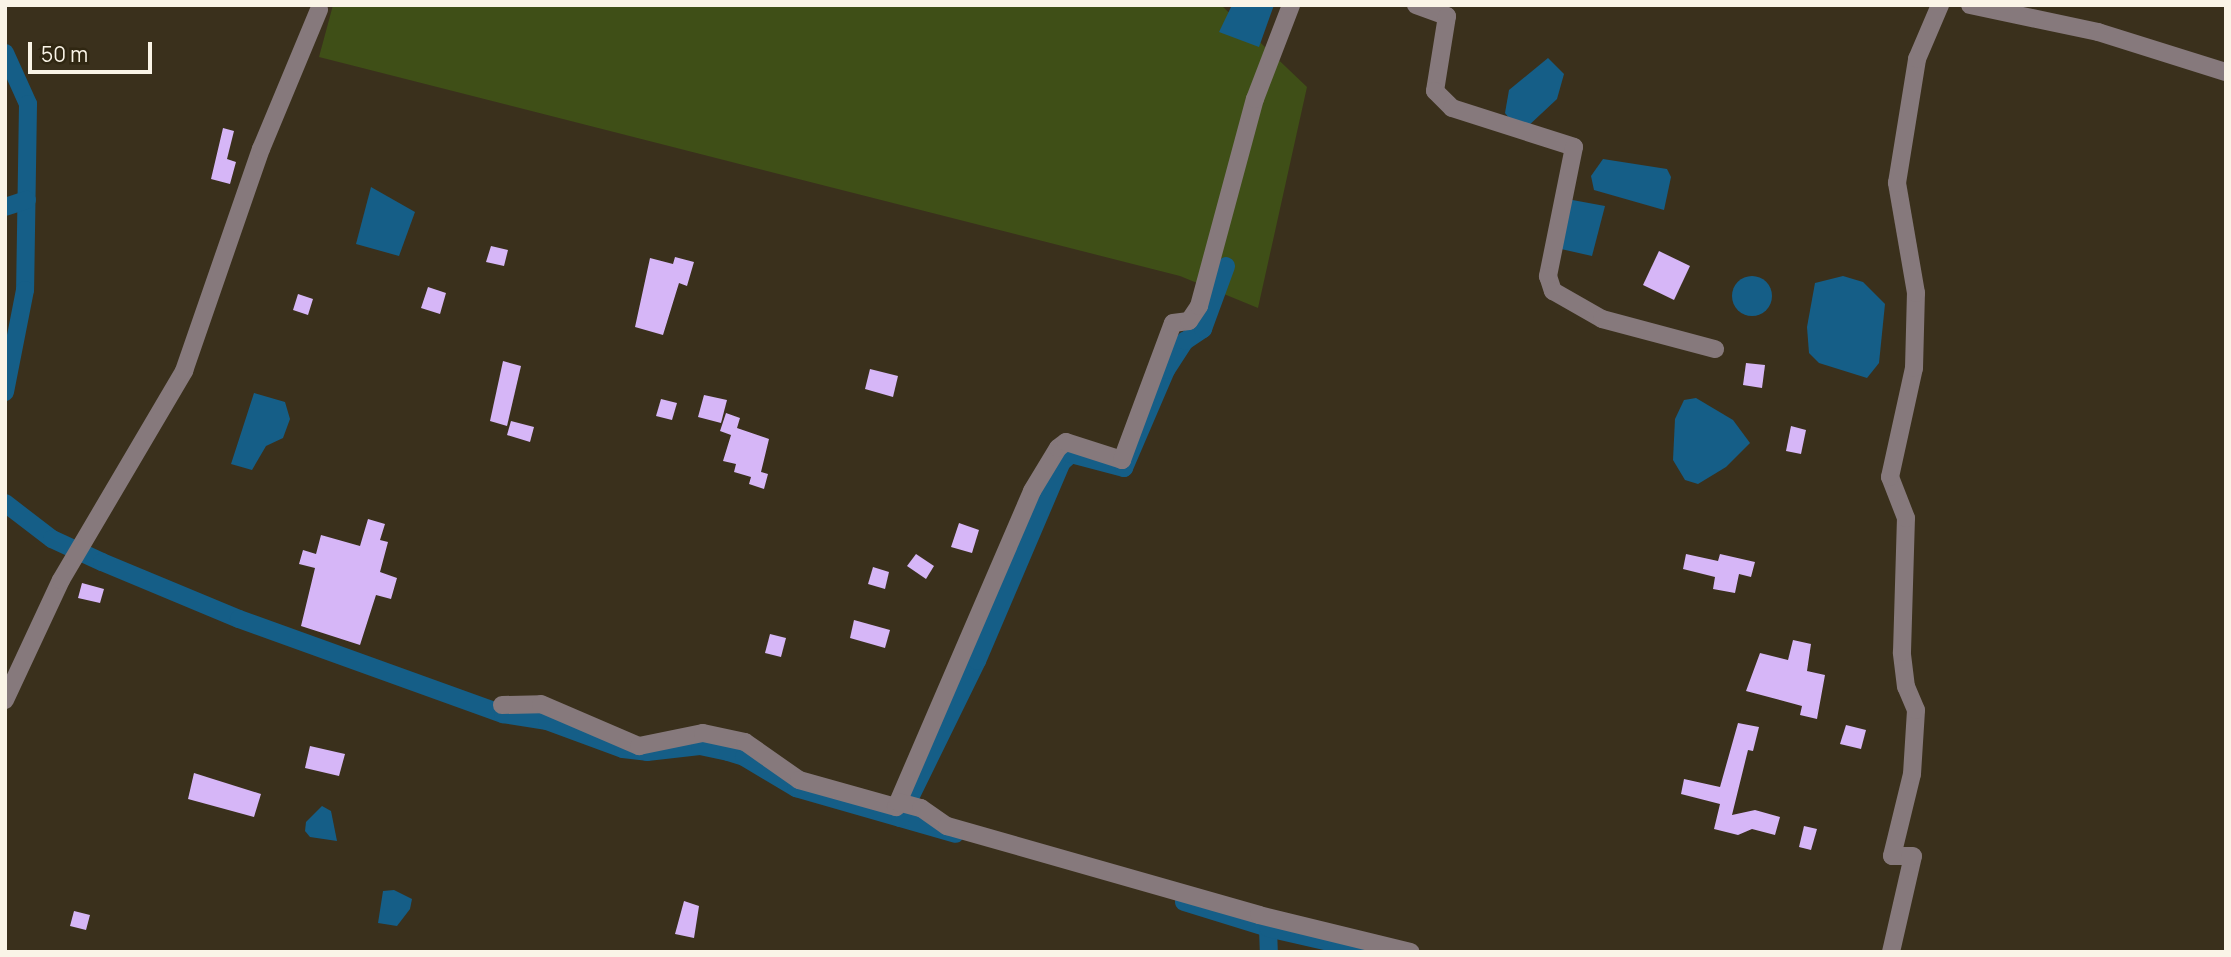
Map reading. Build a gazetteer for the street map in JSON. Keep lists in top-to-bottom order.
{
  "scale_bar": "50 m"
}
